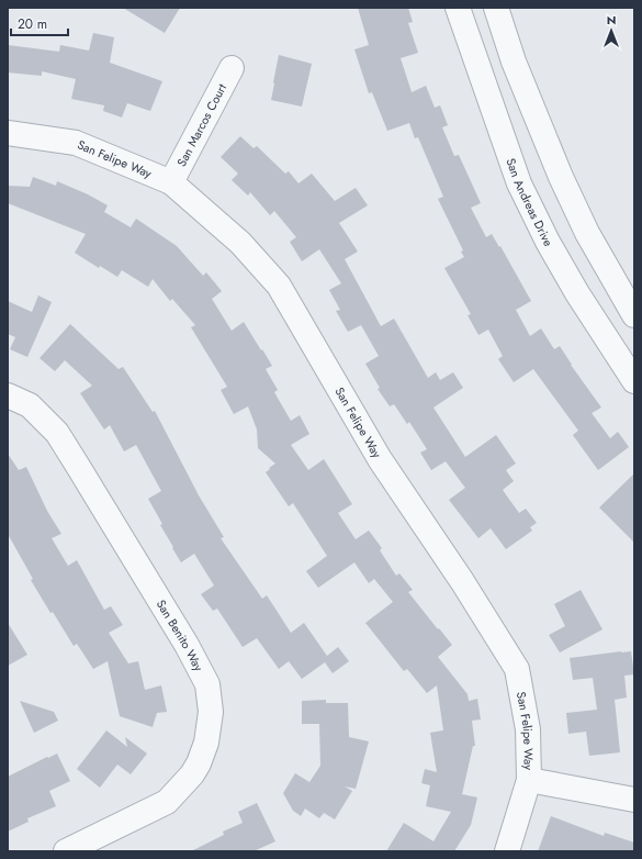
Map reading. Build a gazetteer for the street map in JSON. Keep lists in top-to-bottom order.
{
  "streets": {
    "street": [
      "San Marcos Court",
      "San Felipe Way",
      "San Andreas Drive",
      "San Benito Way"
    ]
  },
  "crossings": [
    ["San Marcos Court", "San Felipe Way"]
  ],
  "scale_bar": "20 m",
  "north": "top"
}
